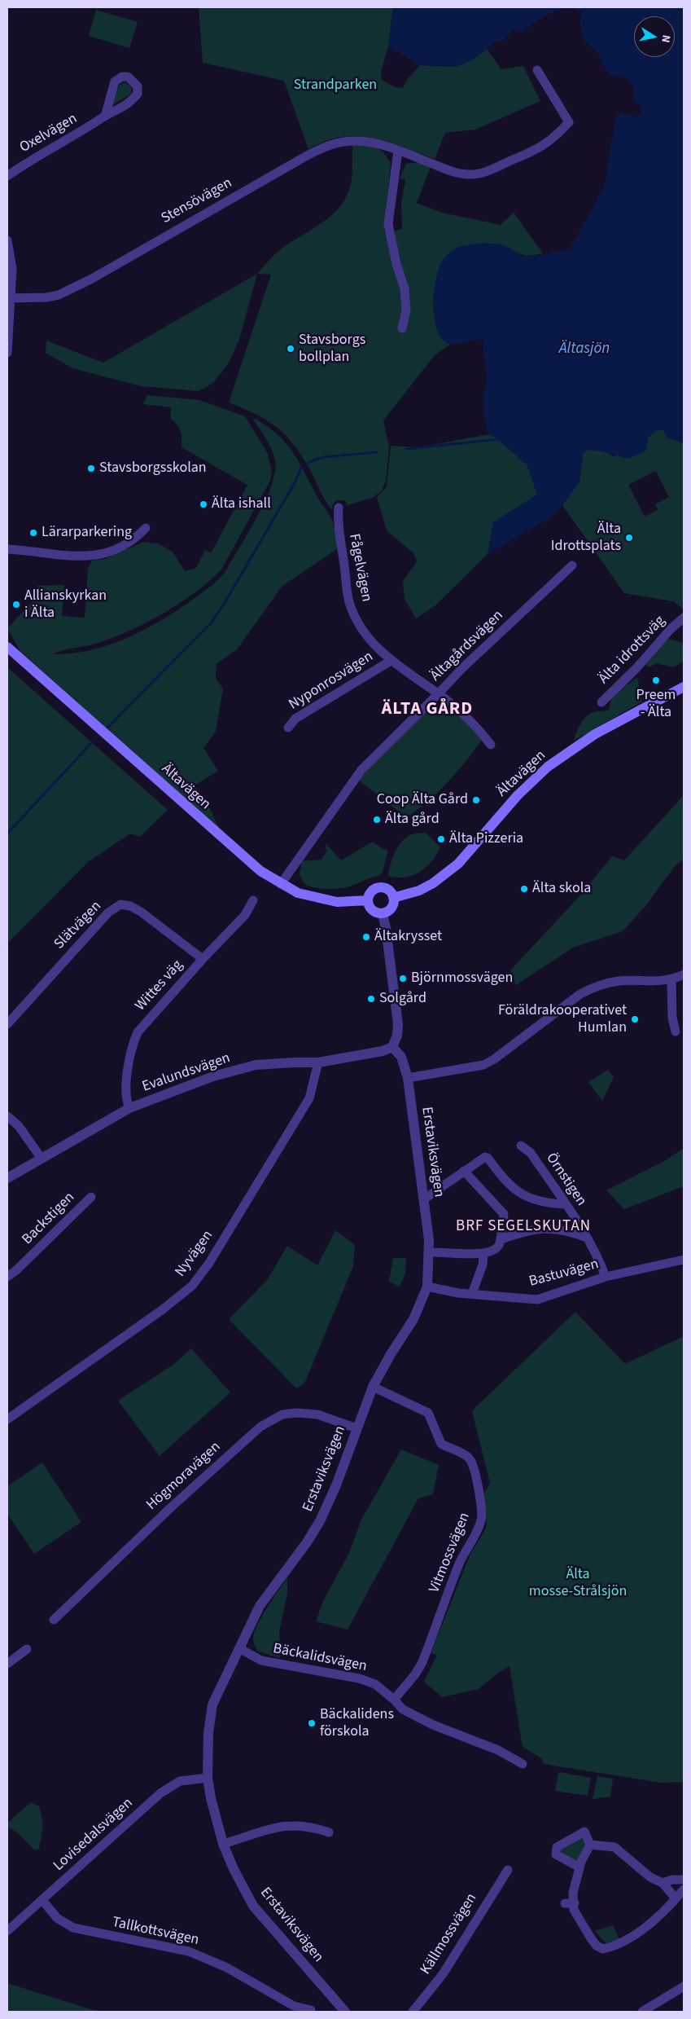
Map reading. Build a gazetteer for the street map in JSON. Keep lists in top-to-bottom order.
{
  "streets": {
    "main road": ["Ältavägen"],
    "street": [
      "Oxelvägen",
      "Stensövägen",
      "Fågelvägen",
      "Ältagårdsvägen",
      "Älta idrottsväg",
      "Nyponrosvägen",
      "Slätvägen",
      "Wittes väg",
      "Evalundsvägen",
      "Erstaviksvägen",
      "Örnstigen",
      "Backstigen",
      "Nyvägen",
      "Bastuvägen",
      "Högmoravägen",
      "Vitmossvägen",
      "Bäckalidsvägen",
      "Lovisedalsvägen",
      "Tallkottsvägen",
      "Källmossvägen"
    ]
  },
  "crossings": [
    ["Fågelvägen", "Ältagårdsvägen"],
    ["Fågelvägen", "Nyponrosvägen"],
    ["Ältagårdsvägen", "Ältavägen"],
    ["Slätvägen", "Wittes väg"],
    ["Wittes väg", "Evalundsvägen"],
    ["Evalundsvägen", "Erstaviksvägen"],
    ["Evalundsvägen", "Nyvägen"],
    ["Erstaviksvägen", "Bastuvägen"],
    ["Erstaviksvägen", "Högmoravägen"],
    ["Erstaviksvägen", "Vitmossvägen"],
    ["Erstaviksvägen", "Bäckalidsvägen"],
    ["Erstaviksvägen", "Lovisedalsvägen"],
    ["Örnstigen", "Bastuvägen"],
    ["Vitmossvägen", "Bäckalidsvägen"],
    ["Lovisedalsvägen", "Tallkottsvägen"]
  ],
  "districts": ["ÄLTA GÅRD", "BRF SEGELSKUTAN"],
  "water": ["Ältasjön"],
  "parks": ["Strandparken", "Älta mosse-Strålsjön"],
  "places": [
    "Stavsborgs bollplan",
    "Stavsborgsskolan",
    "Älta ishall",
    "Lärarparkering",
    "Älta Idrottsplats",
    "Allianskyrkan i Älta",
    "Preem - Älta",
    "Coop Älta Gård",
    "Älta gård",
    "Älta Pizzeria",
    "Älta skola",
    "Ältakrysset",
    "Björnmossvägen",
    "Solgård",
    "Föräldrakooperativet Humlan",
    "Bäckalidens förskola"
  ],
  "north": "right"
}
